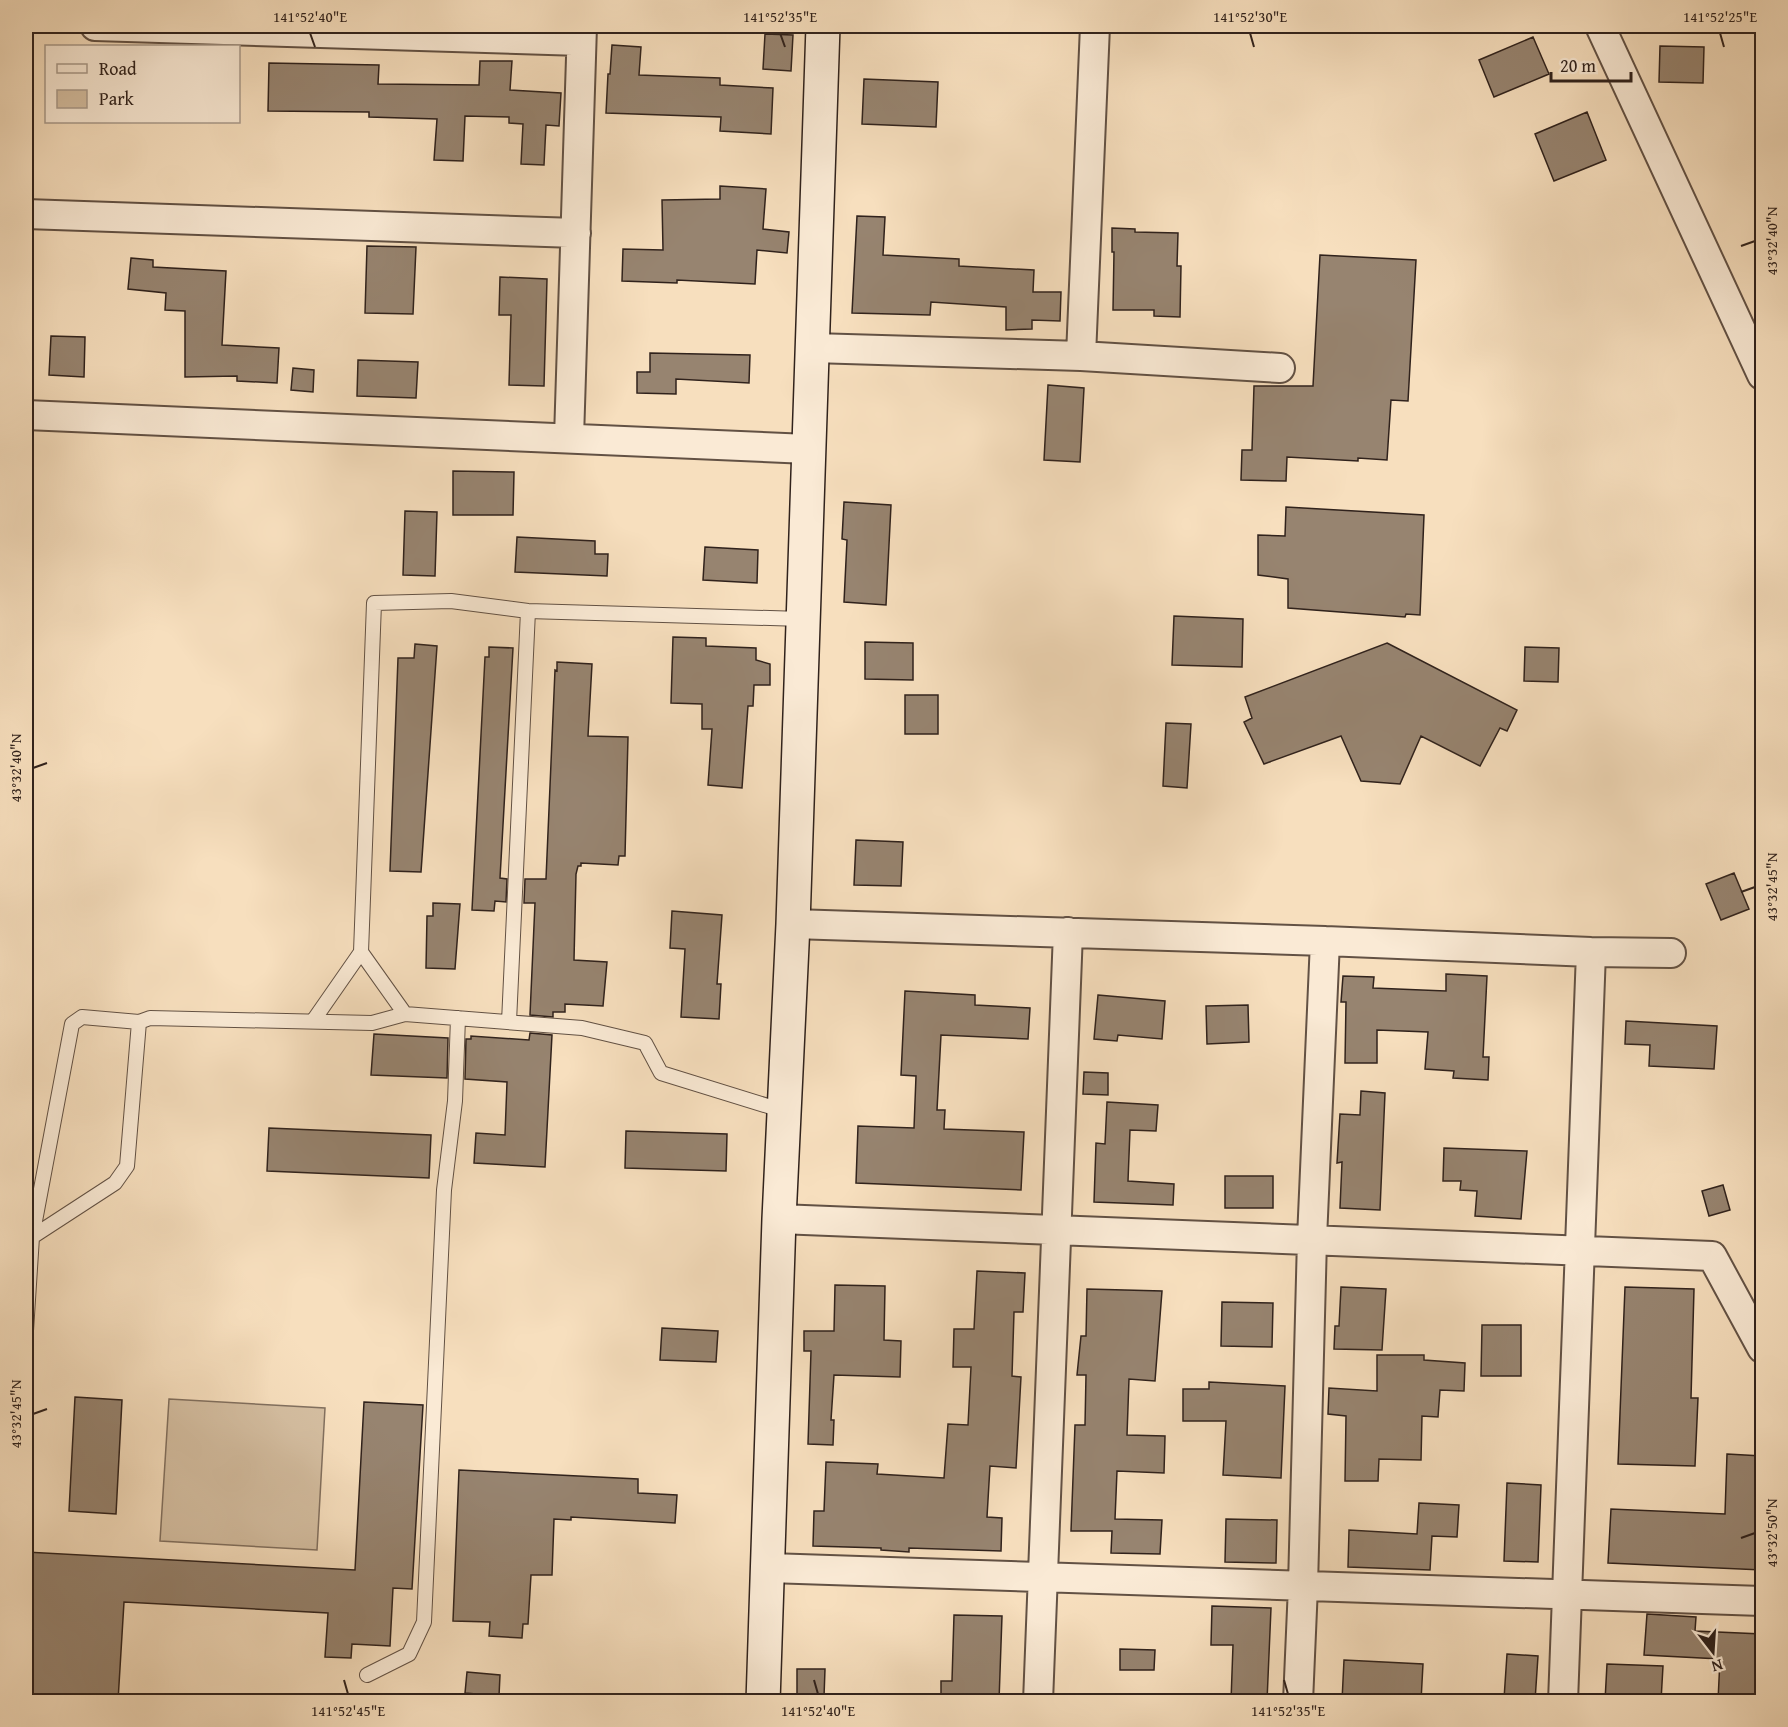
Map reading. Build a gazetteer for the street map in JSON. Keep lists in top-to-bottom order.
{
  "legend": ["Road", "Park"],
  "scale_bar": "20 m",
  "north": "bottom",
  "coordinates": [
    "141°52'40\"E",
    "141°52'35\"E",
    "141°52'30\"E",
    "141°52'25\"E",
    "43°32'40\"N",
    "43°32'45\"N",
    "43°32'50\"N",
    "141°52'45\"E"
  ]
}
